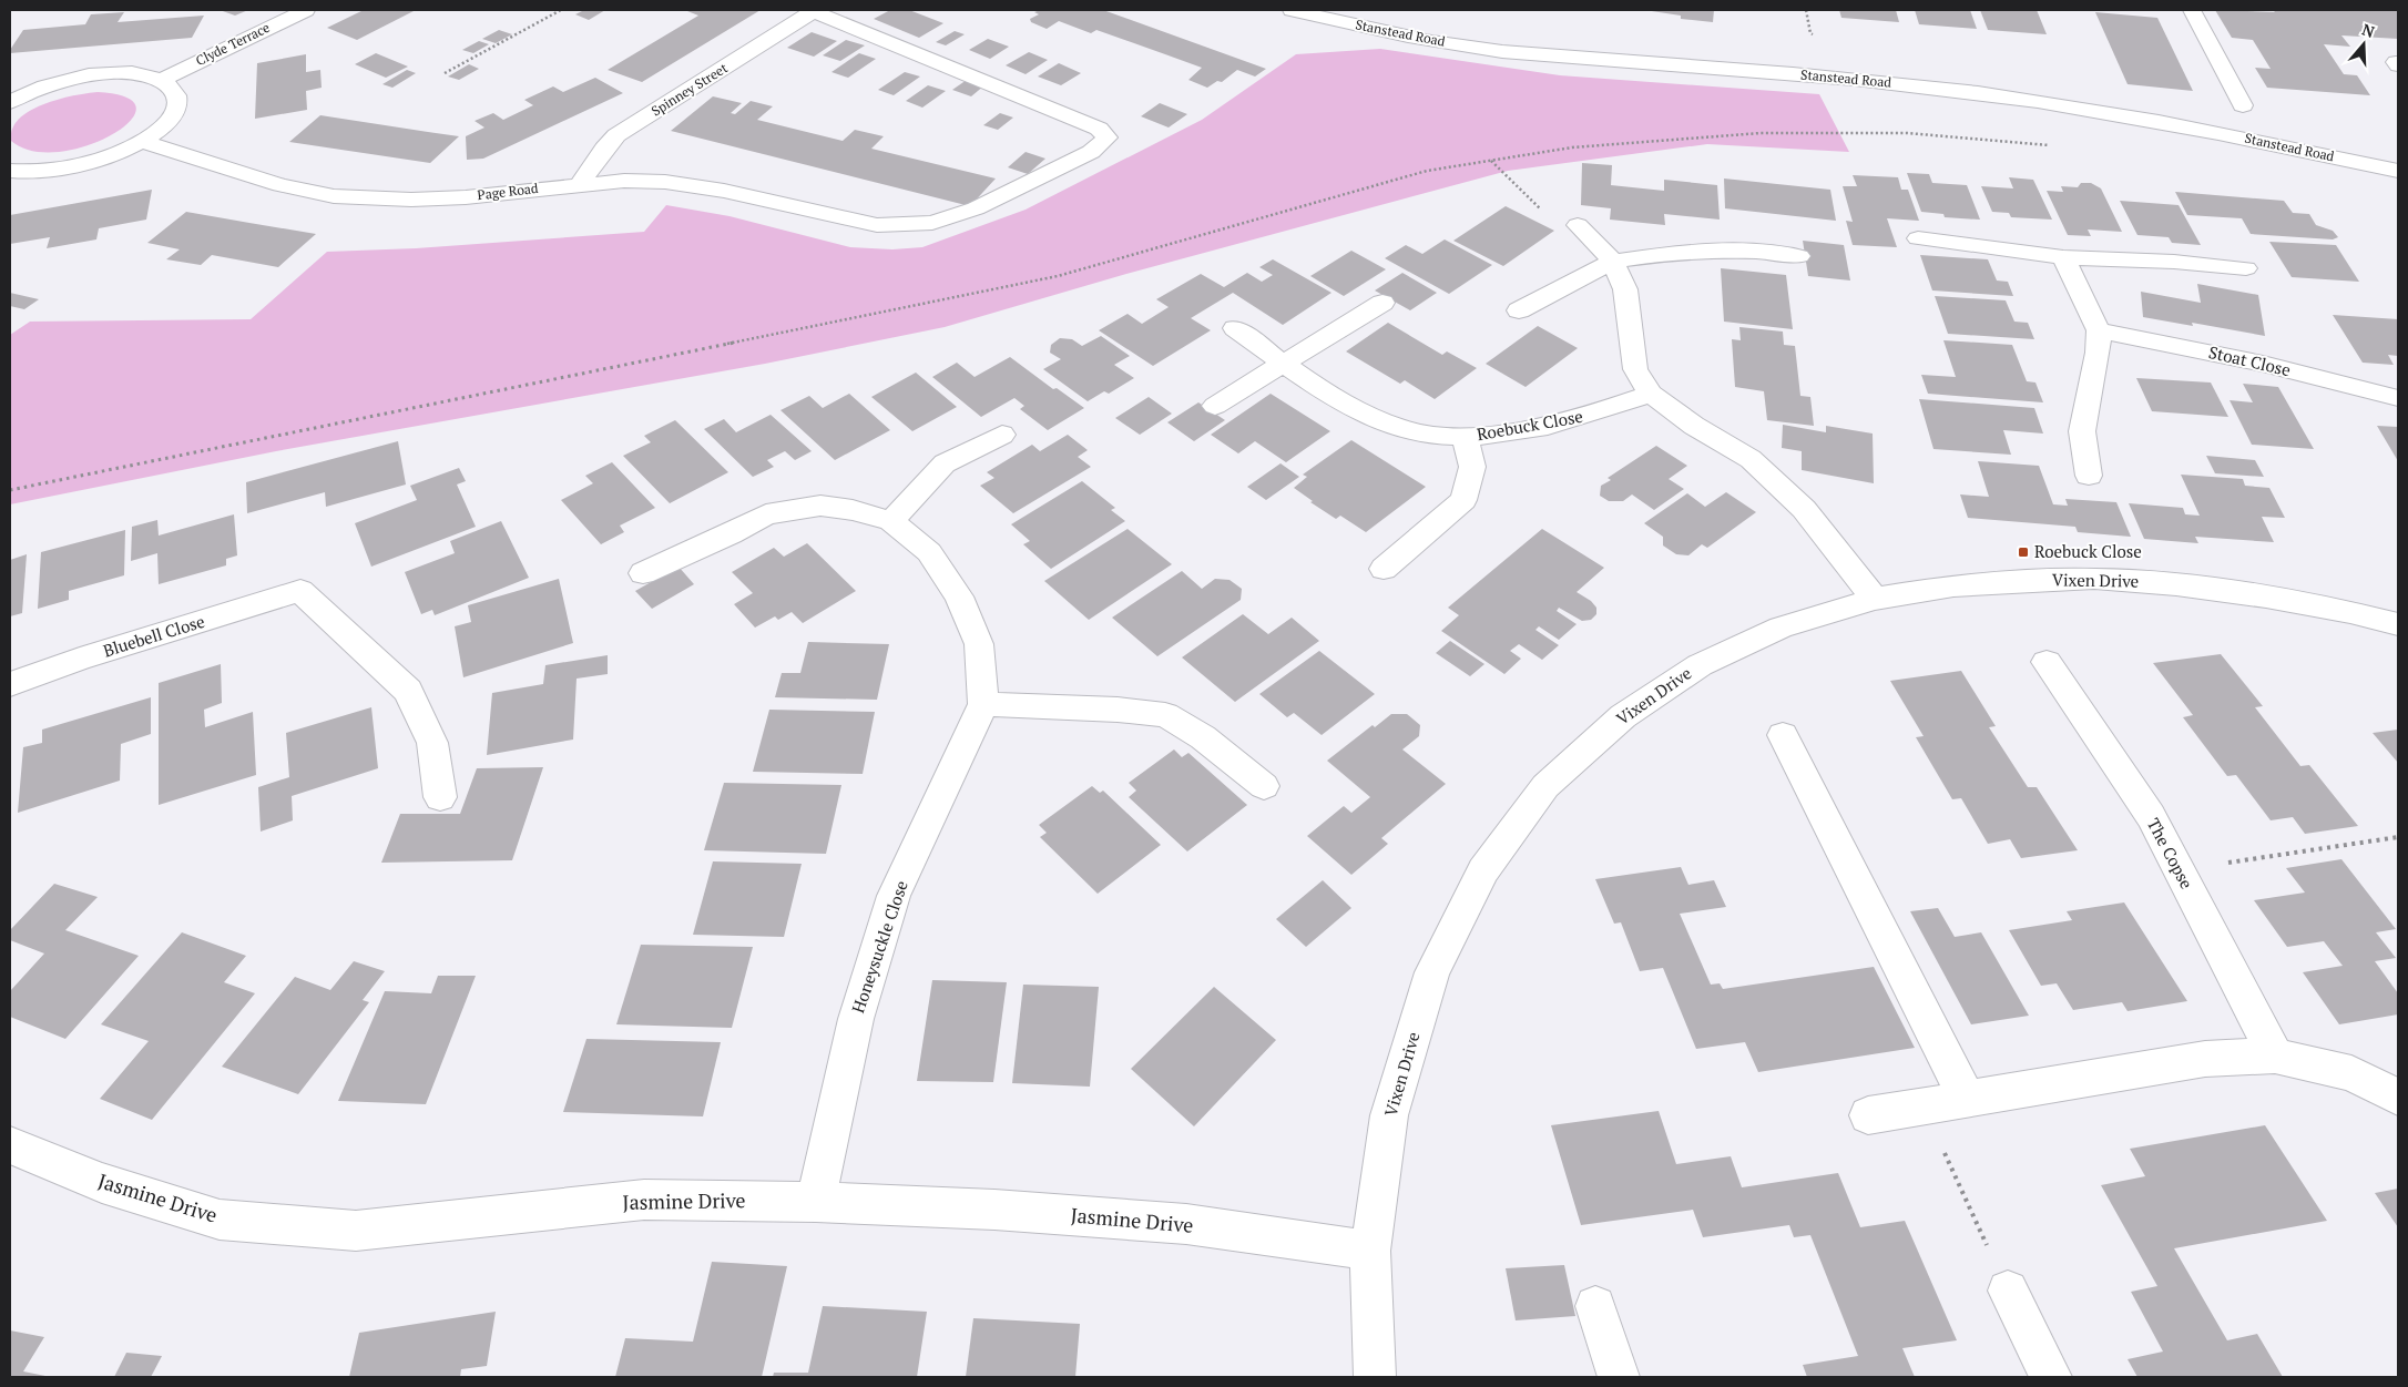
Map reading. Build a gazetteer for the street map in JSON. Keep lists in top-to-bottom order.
{
  "streets": {
    "street": [
      "Stanstead Road",
      "Clyde Terrace",
      "Spinney Street",
      "Page Road",
      "Stoat Close",
      "Roebuck Close",
      "Vixen Drive",
      "Bluebell Close",
      "The Copse",
      "Honeysuckle Close",
      "Jasmine Drive"
    ]
  },
  "crossings": [
    ["Spinney Street", "Page Road"],
    ["Vixen Drive", "Jasmine Drive"],
    ["Honeysuckle Close", "Jasmine Drive"]
  ],
  "places": {
    "transit": ["Roebuck Close"]
  },
  "north": "top"
}
